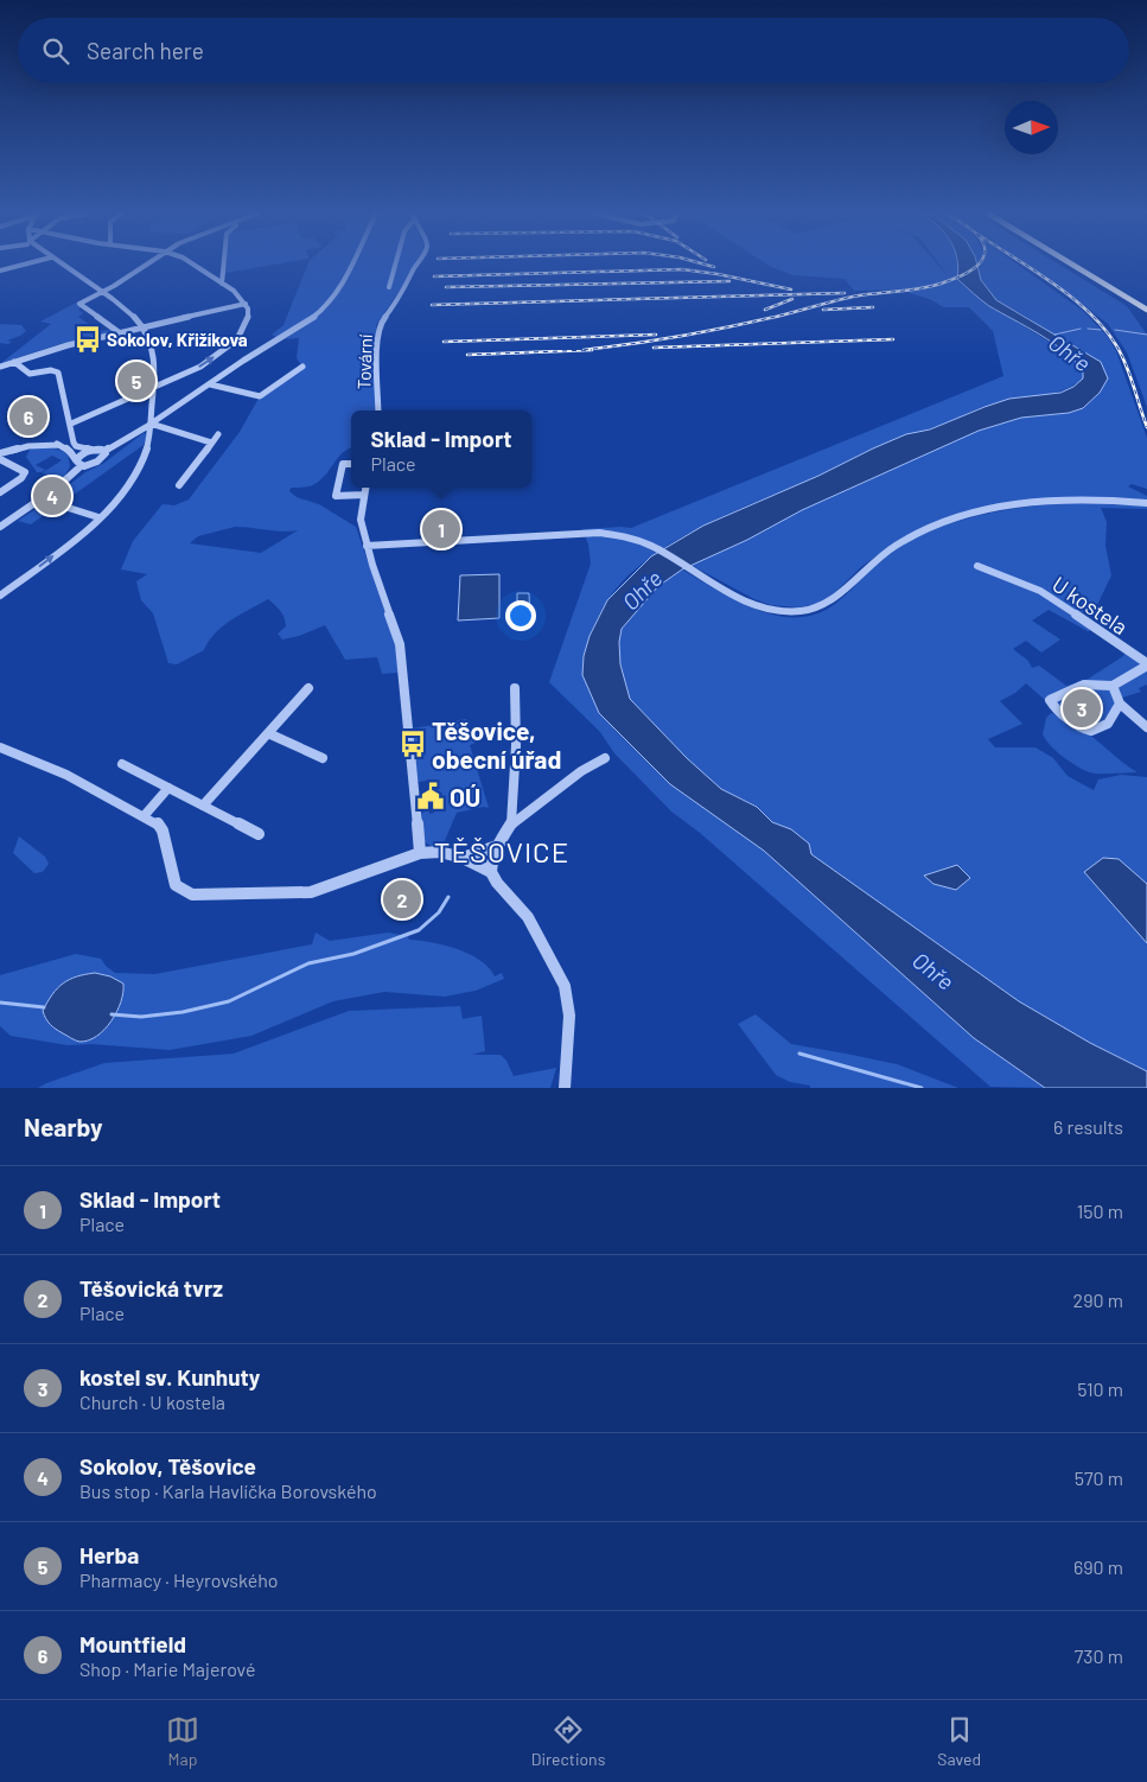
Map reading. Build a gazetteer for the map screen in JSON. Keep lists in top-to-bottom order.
{
  "streets": {
    "street": ["Tovární", "U kostela"]
  },
  "districts": ["TĚŠOVICE"],
  "water": ["Ohře"],
  "places": {
    "bus stop": ["Sokolov, Křižíkova", "Těšovice, obecní úřad"],
    "public building": ["OÚ"]
  },
  "north": "right",
  "page": {
    "search": "Search here",
    "pins": [
      "5",
      "6",
      "4",
      "1",
      "3",
      "2"
    ],
    "popup": ["Sklad - Import", "Place"],
    "heading": ["Nearby", "6 results"],
    "list": [
      {
        "mark": "1",
        "name": "Sklad - Import",
        "note": "Place",
        "value": "150 m"
      },
      {
        "mark": "2",
        "name": "Těšovická tvrz",
        "note": "Place",
        "value": "290 m"
      },
      {
        "mark": "3",
        "name": "kostel sv. Kunhuty",
        "note": "Church · U kostela",
        "value": "510 m"
      },
      {
        "mark": "4",
        "name": "Sokolov, Těšovice",
        "note": "Bus stop · Karla Havlíčka Borovského",
        "value": "570 m"
      },
      {
        "mark": "5",
        "name": "Herba",
        "note": "Pharmacy · Heyrovského",
        "value": "690 m"
      },
      {
        "mark": "6",
        "name": "Mountfield",
        "note": "Shop · Marie Majerové",
        "value": "730 m"
      }
    ],
    "nav": ["Map", "Directions", "Saved"]
  }
}
